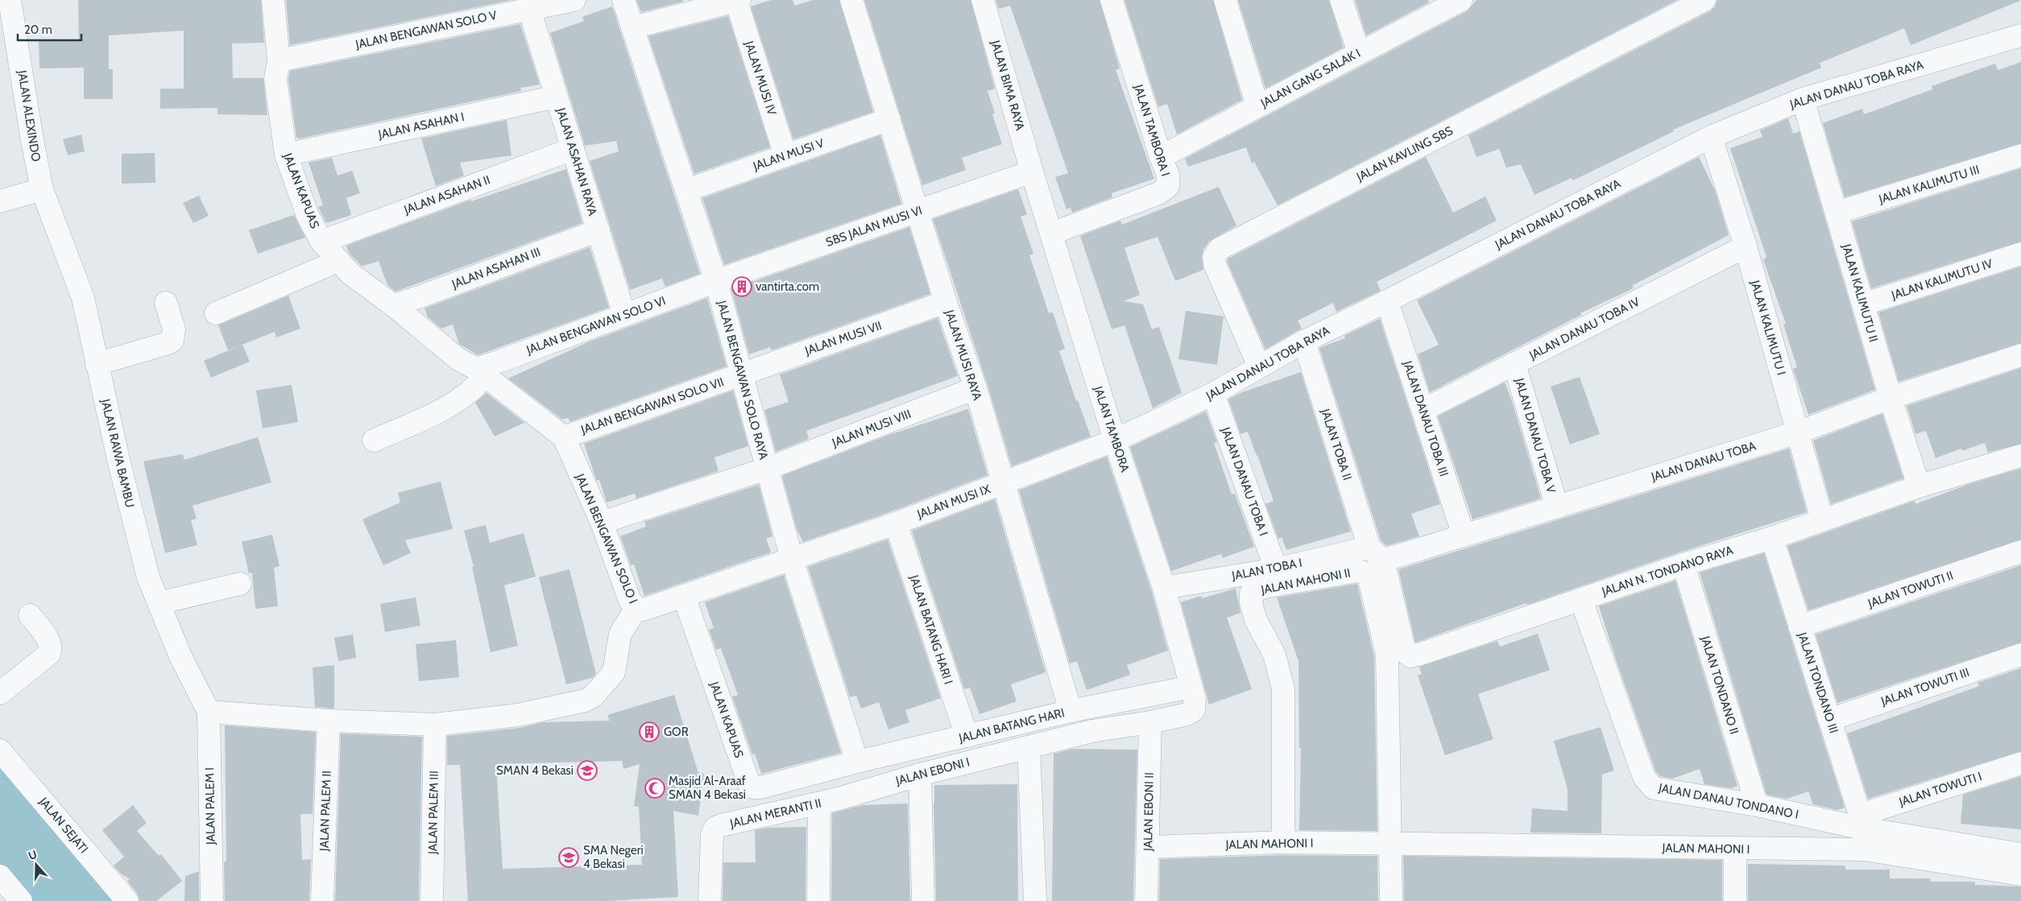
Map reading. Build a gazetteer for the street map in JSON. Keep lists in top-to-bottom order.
{
  "streets": {
    "street": [
      "JALAN BENGAWAN SOLO V",
      "JALAN MUSI IV",
      "JALAN GANG SALAK I",
      "JALAN DANAU TOBA RAYA",
      "JALAN BIMA RAYA",
      "JALAN ALEXINDO",
      "JALAN ASAHAN I",
      "JALAN TAMBORA I",
      "JALAN KAVLING SBS",
      "JALAN MUSI V",
      "JALAN ASAHAN RAYA",
      "JALAN KALIMUTU III",
      "JALAN KAPUAS",
      "JALAN ASAHAN II",
      "SBS JALAN MUSI VI",
      "JALAN ASAHAN III",
      "JALAN KALIMUTU IV",
      "JALAN KALIMUTU II",
      "JALAN BENGAWAN SOLO VI",
      "JALAN KALIMUTU I",
      "JALAN DANAU TOBA IV",
      "JALAN MUSI VII",
      "JALAN MUSI RAYA",
      "JALAN BENGAWAN SOLO RAYA",
      "JALAN BENGAWAN SOLO VII",
      "JALAN DANAU TOBA III",
      "JALAN MUSI VIII",
      "JALAN TAMBORA",
      "JALAN DANAU TOBA V",
      "JALAN TOBA II",
      "JALAN RAWA BAMBU",
      "JALAN DANAU TOBA",
      "JALAN DANAU TOBA I",
      "JALAN MUSI IX",
      "JALAN BENGAWAN SOLO I",
      "JALAN TOBA I",
      "JALAN N. TONDANO RAYA",
      "JALAN MAHONI II",
      "JALAN TOWUTI II",
      "JALAN BATANG HARI I",
      "JALAN TONDANO III",
      "JALAN TONDANO II",
      "JALAN TOWUTI III",
      "JALAN BATANG HARI",
      "JALAN EBONI I",
      "JALAN TOWUTI I",
      "JALAN DANAU TONDANO I",
      "JALAN PALEM I",
      "JALAN PALEM II",
      "JALAN EBONI II",
      "JALAN PALEM III",
      "JALAN MERANTI II",
      "JALAN SEJATI",
      "JALAN MAHONI I"
    ]
  },
  "crossings": [
    ["JALAN BENGAWAN SOLO V", "JALAN ASAHAN RAYA"],
    ["JALAN BENGAWAN SOLO V", "JALAN KAPUAS"],
    ["JALAN MUSI IV", "JALAN MUSI V"],
    ["JALAN GANG SALAK I", "JALAN TAMBORA I"],
    ["JALAN DANAU TOBA RAYA", "JALAN KAVLING SBS"],
    ["JALAN DANAU TOBA RAYA", "JALAN KALIMUTU II"],
    ["JALAN DANAU TOBA RAYA", "JALAN KALIMUTU I"],
    ["JALAN DANAU TOBA RAYA", "JALAN DANAU TOBA III"],
    ["JALAN DANAU TOBA RAYA", "JALAN TAMBORA"],
    ["JALAN DANAU TOBA RAYA", "JALAN TOBA II"],
    ["JALAN DANAU TOBA RAYA", "JALAN DANAU TOBA I"],
    ["JALAN DANAU TOBA RAYA", "JALAN MUSI IX"],
    ["JALAN BIMA RAYA", "SBS JALAN MUSI VI"],
    ["JALAN BIMA RAYA", "JALAN TAMBORA"],
    ["JALAN ALEXINDO", "JALAN RAWA BAMBU"],
    ["JALAN ASAHAN I", "JALAN ASAHAN RAYA"],
    ["JALAN ASAHAN I", "JALAN KAPUAS"],
    ["JALAN TAMBORA I", "JALAN TAMBORA"],
    ["JALAN MUSI V", "JALAN MUSI RAYA"],
    ["JALAN MUSI V", "JALAN BENGAWAN SOLO RAYA"],
    ["JALAN ASAHAN RAYA", "JALAN ASAHAN II"],
    ["JALAN ASAHAN RAYA", "JALAN ASAHAN III"],
    ["JALAN ASAHAN RAYA", "JALAN BENGAWAN SOLO VI"],
    ["JALAN KALIMUTU III", "JALAN KALIMUTU II"],
    ["JALAN KAPUAS", "JALAN ASAHAN II"],
    ["JALAN KAPUAS", "JALAN ASAHAN III"],
    ["JALAN KAPUAS", "JALAN BENGAWAN SOLO VI"],
    ["JALAN KAPUAS", "JALAN MUSI IX"],
    ["JALAN KAPUAS", "JALAN BENGAWAN SOLO I"],
    ["JALAN KAPUAS", "JALAN BATANG HARI"],
    ["JALAN KAPUAS", "JALAN EBONI I"],
    ["JALAN KAPUAS", "JALAN MERANTI II"],
    ["SBS JALAN MUSI VI", "JALAN BENGAWAN SOLO VI"],
    ["SBS JALAN MUSI VI", "JALAN MUSI RAYA"],
    ["SBS JALAN MUSI VI", "JALAN BENGAWAN SOLO RAYA"],
    ["SBS JALAN MUSI VI", "JALAN TAMBORA"],
    ["JALAN KALIMUTU IV", "JALAN KALIMUTU II"],
    ["JALAN KALIMUTU II", "JALAN DANAU TOBA"],
    ["JALAN KALIMUTU II", "JALAN N. TONDANO RAYA"],
    ["JALAN BENGAWAN SOLO VI", "JALAN BENGAWAN SOLO RAYA"],
    ["JALAN BENGAWAN SOLO VI", "JALAN BENGAWAN SOLO I"],
    ["JALAN KALIMUTU I", "JALAN DANAU TOBA IV"],
    ["JALAN KALIMUTU I", "JALAN DANAU TOBA"],
    ["JALAN KALIMUTU I", "JALAN N. TONDANO RAYA"],
    ["JALAN DANAU TOBA IV", "JALAN DANAU TOBA III"],
    ["JALAN DANAU TOBA IV", "JALAN DANAU TOBA V"],
    ["JALAN MUSI VII", "JALAN MUSI RAYA"],
    ["JALAN MUSI VII", "JALAN BENGAWAN SOLO RAYA"],
    ["JALAN MUSI VII", "JALAN BENGAWAN SOLO VII"],
    ["JALAN MUSI RAYA", "JALAN MUSI VIII"],
    ["JALAN MUSI RAYA", "JALAN MUSI IX"],
    ["JALAN MUSI RAYA", "JALAN BATANG HARI"],
    ["JALAN BENGAWAN SOLO RAYA", "JALAN BENGAWAN SOLO VII"],
    ["JALAN BENGAWAN SOLO RAYA", "JALAN MUSI VIII"],
    ["JALAN BENGAWAN SOLO RAYA", "JALAN MUSI IX"],
    ["JALAN BENGAWAN SOLO RAYA", "JALAN BATANG HARI"],
    ["JALAN BENGAWAN SOLO VII", "JALAN BENGAWAN SOLO I"],
    ["JALAN DANAU TOBA III", "JALAN DANAU TOBA"],
    ["JALAN MUSI VIII", "JALAN BENGAWAN SOLO I"],
    ["JALAN TAMBORA", "JALAN MUSI IX"],
    ["JALAN TAMBORA", "JALAN TOBA I"],
    ["JALAN TAMBORA", "JALAN BATANG HARI"],
    ["JALAN DANAU TOBA V", "JALAN DANAU TOBA"],
    ["JALAN TOBA II", "JALAN DANAU TOBA"],
    ["JALAN TOBA II", "JALAN TOBA I"],
    ["JALAN TOBA II", "JALAN N. TONDANO RAYA"],
    ["JALAN RAWA BAMBU", "JALAN PALEM I"],
    ["JALAN DANAU TOBA", "JALAN TOBA I"],
    ["JALAN DANAU TOBA", "JALAN N. TONDANO RAYA"],
    ["JALAN DANAU TOBA I", "JALAN TOBA I"],
    ["JALAN MUSI IX", "JALAN BENGAWAN SOLO I"],
    ["JALAN MUSI IX", "JALAN BATANG HARI I"],
    ["JALAN TOBA I", "JALAN N. TONDANO RAYA"],
    ["JALAN N. TONDANO RAYA", "JALAN TONDANO III"],
    ["JALAN N. TONDANO RAYA", "JALAN TONDANO II"],
    ["JALAN N. TONDANO RAYA", "JALAN DANAU TONDANO I"],
    ["JALAN MAHONI II", "JALAN MAHONI I"],
    ["JALAN TOWUTI II", "JALAN TONDANO III"],
    ["JALAN BATANG HARI I", "JALAN BATANG HARI"],
    ["JALAN TONDANO III", "JALAN TOWUTI III"],
    ["JALAN TONDANO III", "JALAN TOWUTI I"],
    ["JALAN TONDANO III", "JALAN DANAU TONDANO I"],
    ["JALAN TONDANO II", "JALAN DANAU TONDANO I"],
    ["JALAN BATANG HARI", "JALAN EBONI I"],
    ["JALAN BATANG HARI", "JALAN MERANTI II"],
    ["JALAN EBONI I", "JALAN EBONI II"],
    ["JALAN EBONI I", "JALAN MERANTI II"],
    ["JALAN TOWUTI I", "JALAN DANAU TONDANO I"],
    ["JALAN EBONI II", "JALAN MAHONI I"]
  ],
  "places": {
    "building": ["vantirta.com", "GOR"],
    "school or university": ["SMAN 4 Bekasi", "SMA Negeri 4 Bekasi"],
    "mosque": ["Masjid Al-Araaf SMAN 4 Bekasi"]
  },
  "scale_bar": "20 m",
  "north": "top"
}
